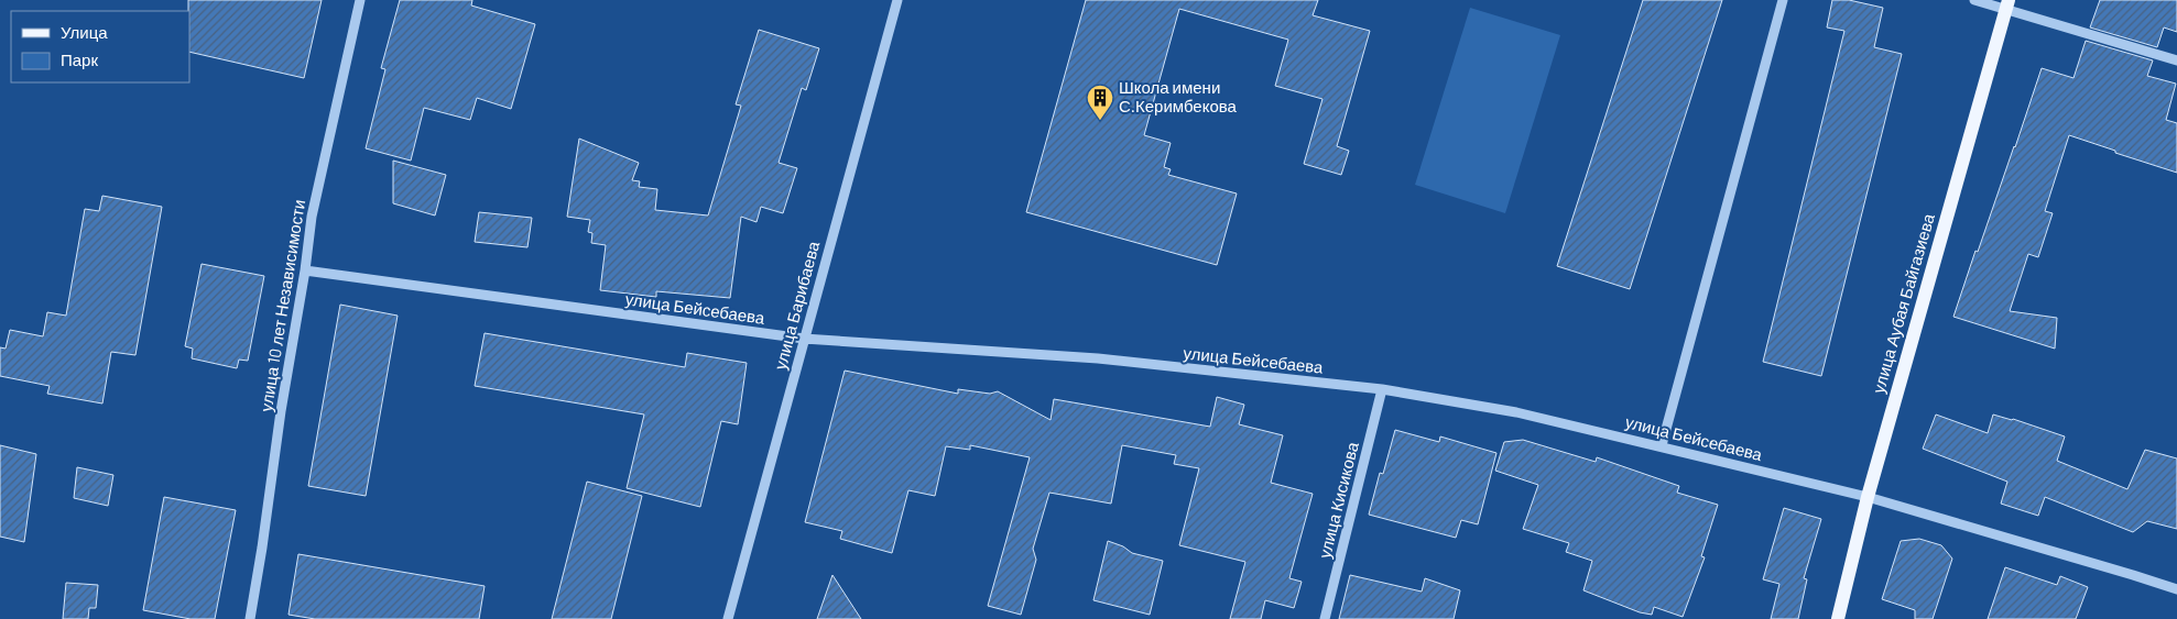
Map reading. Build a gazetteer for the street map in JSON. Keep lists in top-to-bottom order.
{
  "streets": {
    "main road": ["улица Аубая Байгазиева"],
    "street": [
      "улица 10 лет Независимости",
      "улица Барибаева",
      "улица Бейсебаева",
      "улица Кисикова"
    ]
  },
  "crossings": [
    ["улица Аубая Байгазиева", "улица Бейсебаева"],
    ["улица 10 лет Независимости", "улица Бейсебаева"],
    ["улица Барибаева", "улица Бейсебаева"],
    ["улица Бейсебаева", "улица Кисикова"]
  ],
  "places": {
    "building": ["Школа имени С.Керимбекова"]
  },
  "legend": ["Улица", "Парк"]
}
